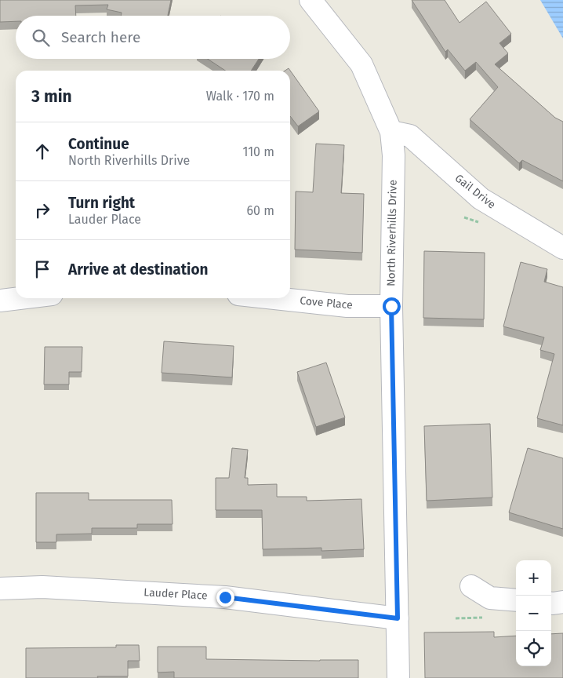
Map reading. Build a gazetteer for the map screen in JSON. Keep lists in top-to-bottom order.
{
  "streets": {
    "street": [
      "Gail Drive",
      "North Riverhills Drive",
      "Cove Place",
      "Lauder Place"
    ]
  },
  "crossings": [
    ["Gail Drive", "North Riverhills Drive"],
    ["North Riverhills Drive", "Cove Place"],
    ["North Riverhills Drive", "Lauder Place"]
  ],
  "page": {
    "search": "Search here",
    "heading": ["3 min", "Walk · 170 m"],
    "list": [
      ["Continue", "North Riverhills Drive", "110 m"],
      ["Turn right", "Lauder Place", "60 m"],
      "Arrive at destination"
    ],
    "map_buttons": ["+", "−"]
  }
}
